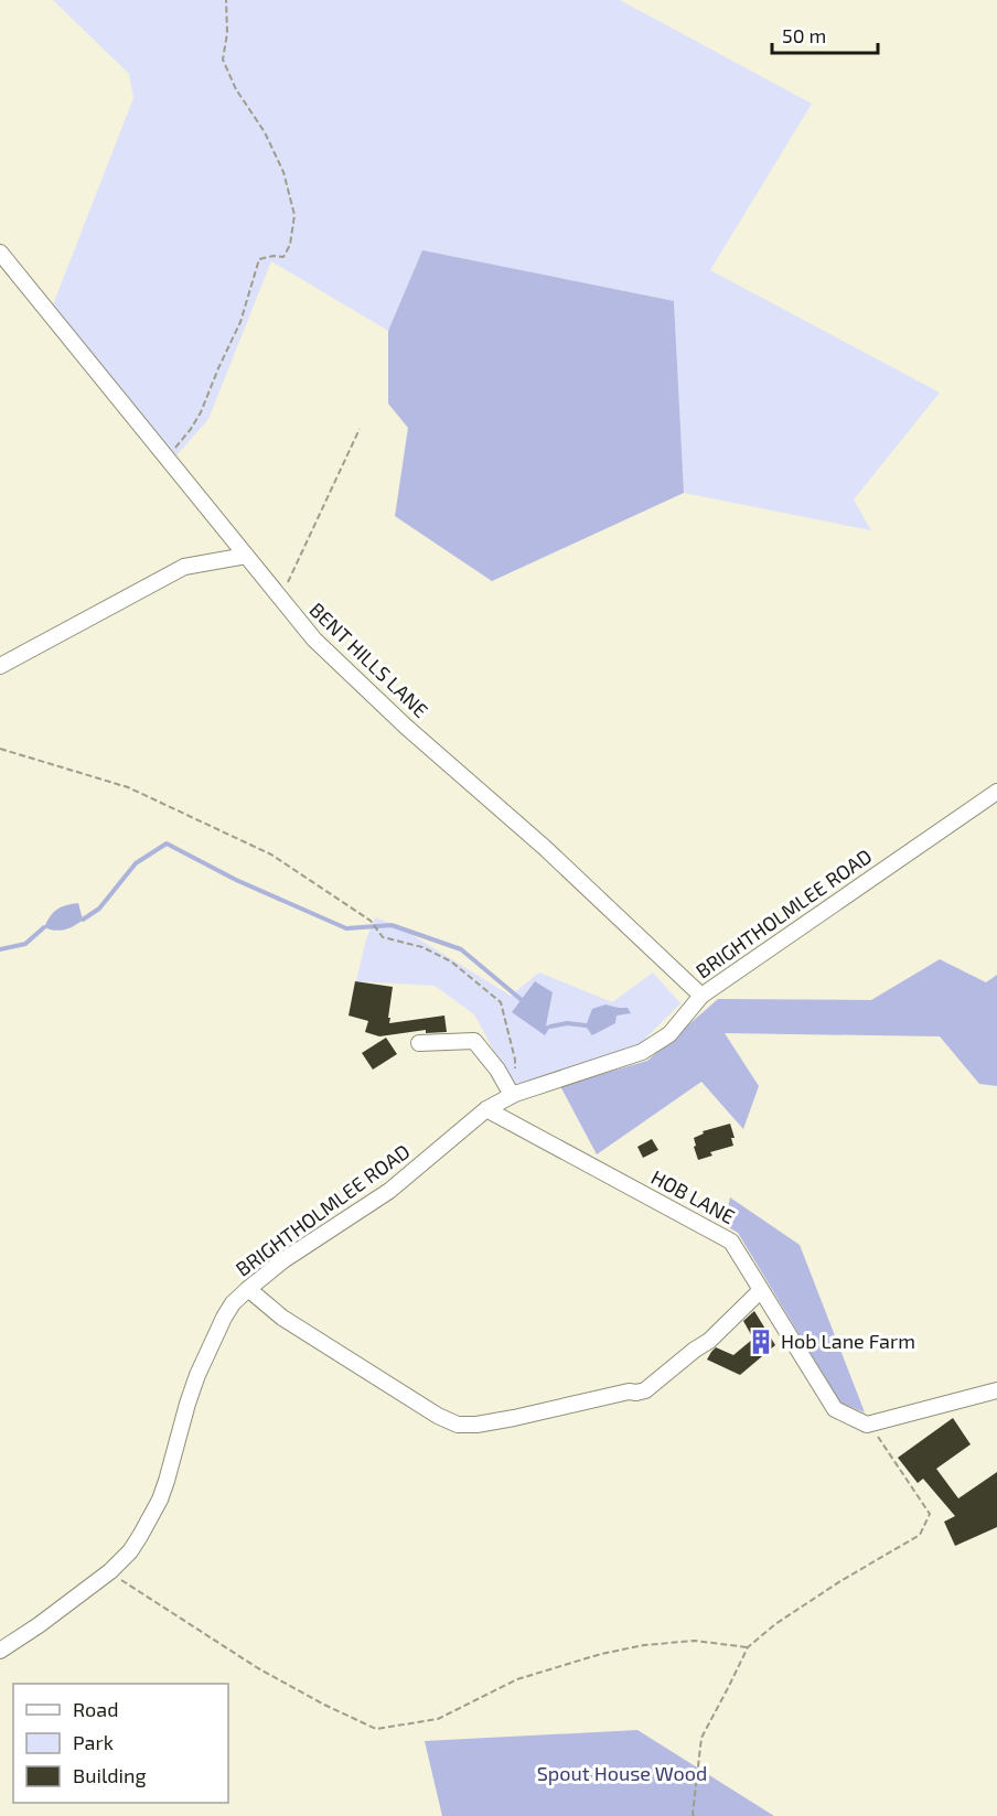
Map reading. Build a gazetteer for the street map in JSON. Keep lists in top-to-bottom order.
{
  "streets": {
    "street": ["BENT HILLS LANE", "BRIGHTHOLMLEE ROAD", "HOB LANE"]
  },
  "crossings": [
    ["BENT HILLS LANE", "BRIGHTHOLMLEE ROAD"],
    ["BRIGHTHOLMLEE ROAD", "HOB LANE"]
  ],
  "parks": ["Spout House Wood"],
  "places": {
    "building": ["Hob Lane Farm"]
  },
  "legend": ["Road", "Park", "Building"],
  "scale_bar": "50 m"
}
